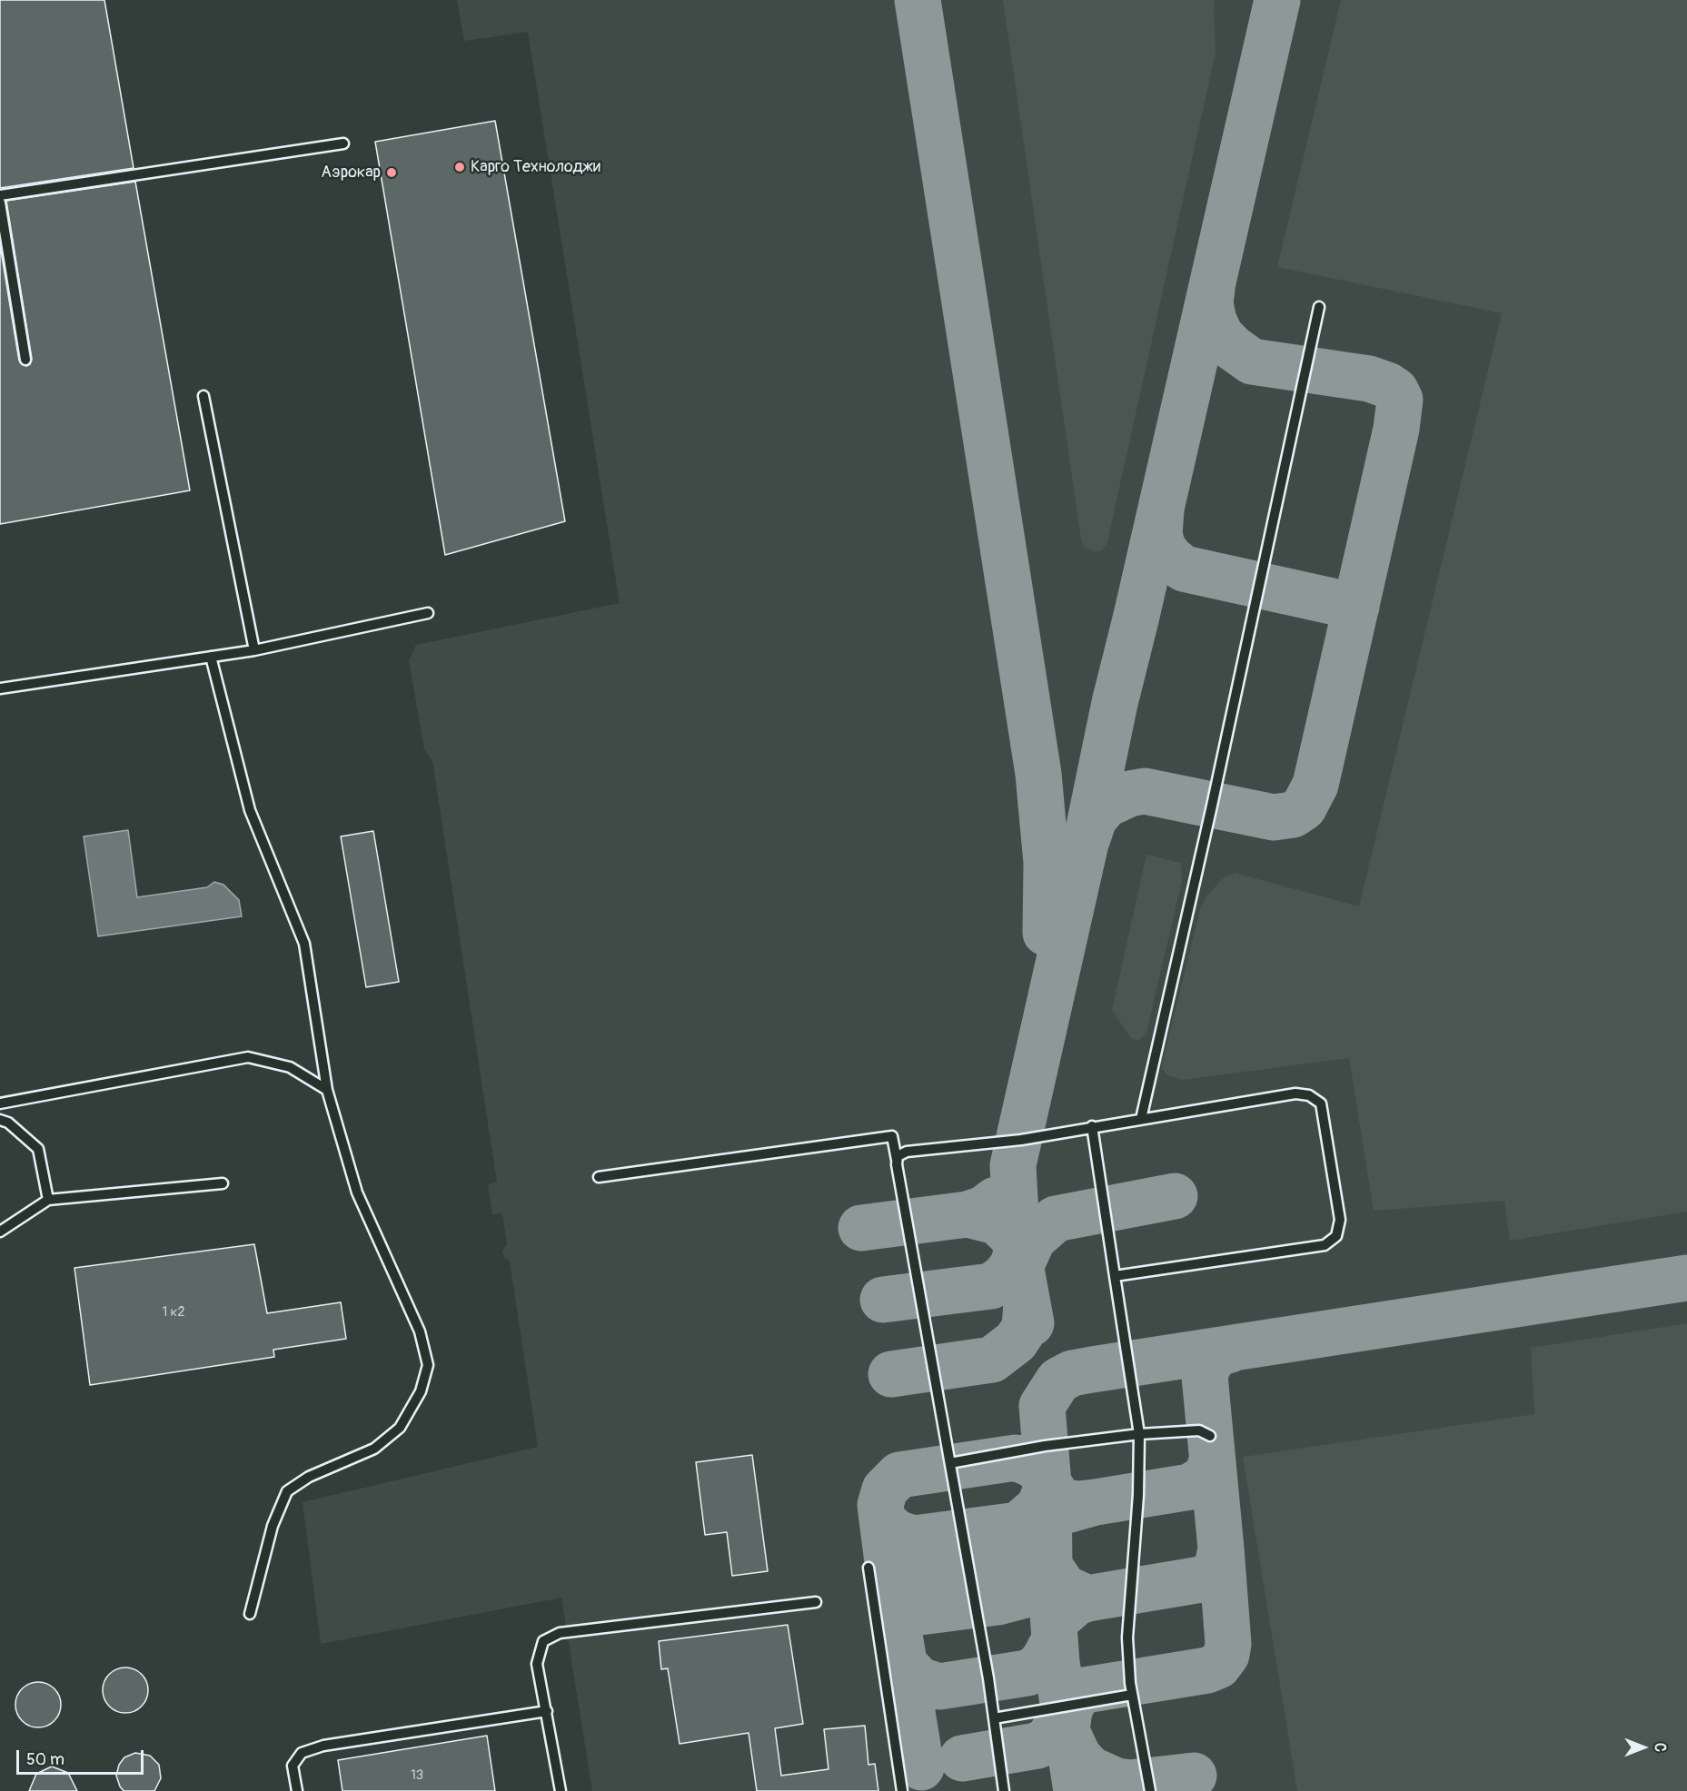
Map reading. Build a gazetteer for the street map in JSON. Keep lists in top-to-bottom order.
{
  "places": ["Карго Технолоджи", "Аэрокар"],
  "house_numbers": ["1 к2", "13"],
  "scale_bar": "50 m",
  "north": "right"
}
